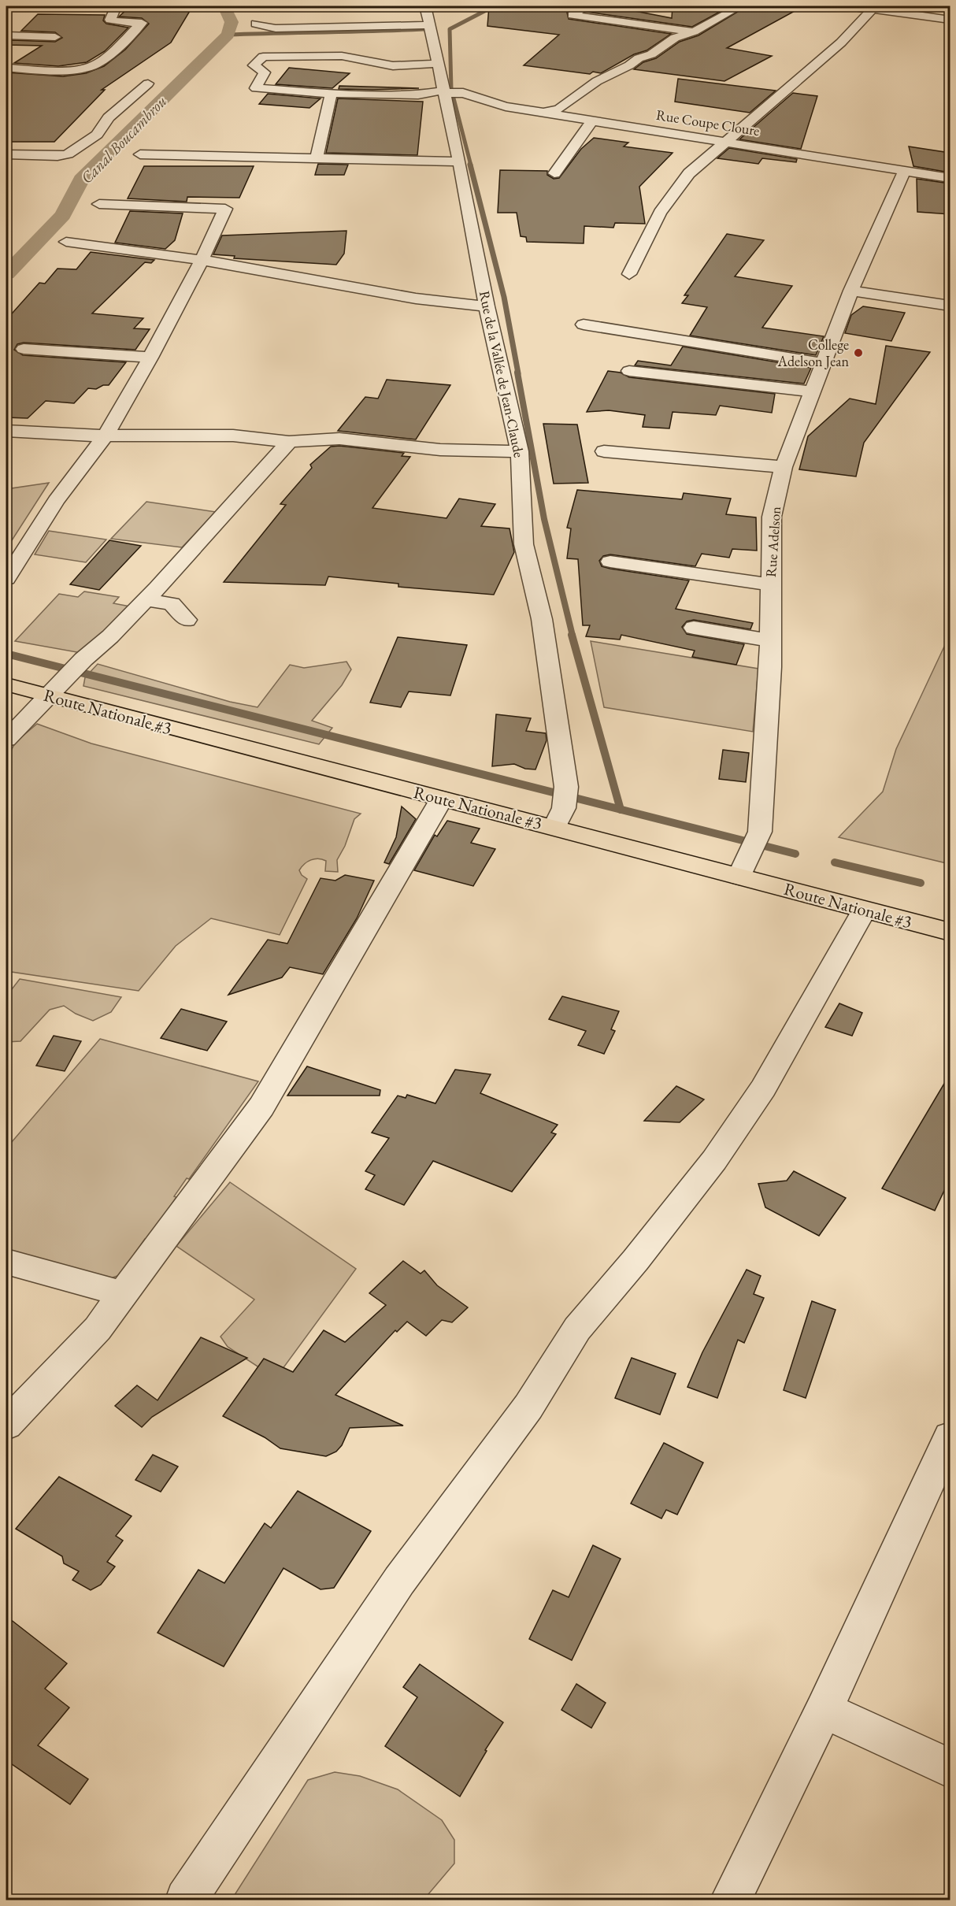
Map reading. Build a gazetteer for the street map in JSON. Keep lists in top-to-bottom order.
{
  "streets": {
    "main road": ["Route Nationale #3"],
    "street": ["Rue Coupe Cloure", "Rue de la Vallée de Jean-Claude", "Rue Adelson"]
  },
  "crossings": [
    ["Rue Coupe Cloure", "Rue de la Vallée de Jean-Claude"],
    ["Rue Coupe Cloure", "Rue Adelson"],
    ["Rue de la Vallée de Jean-Claude", "Route Nationale #3"],
    ["Rue Adelson", "Route Nationale #3"]
  ],
  "water": ["Canal Boucambrou"],
  "places": ["College Adelson Jean"]
}
